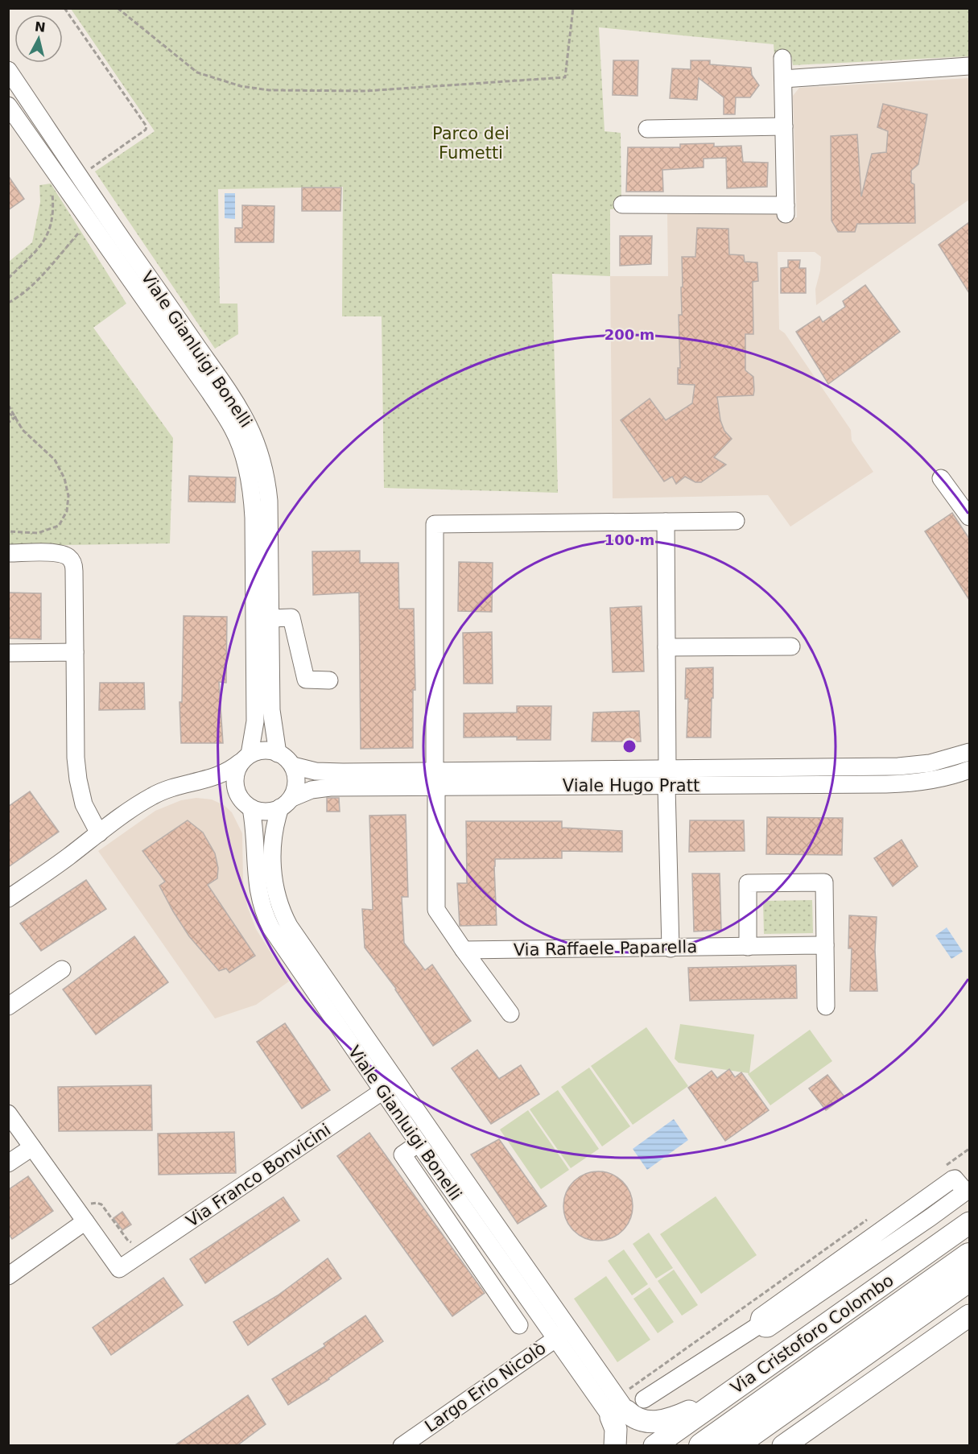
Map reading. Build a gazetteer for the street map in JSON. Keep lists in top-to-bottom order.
{
  "streets": {
    "highway": ["Via Cristoforo Colombo"],
    "street": [
      "Viale Gianluigi Bonelli",
      "Viale Hugo Pratt",
      "Via Raffaele Paparella",
      "Via Franco Bonvicini",
      "Largo Erio Nicolò"
    ]
  },
  "crossings": [
    ["Viale Gianluigi Bonelli", "Viale Hugo Pratt"],
    ["Viale Gianluigi Bonelli", "Via Franco Bonvicini"],
    ["Viale Gianluigi Bonelli", "Largo Erio Nicolò"]
  ],
  "parks": ["Parco dei Fumetti"],
  "north": "top",
  "rings": ["200 m", "100 m"]
}
